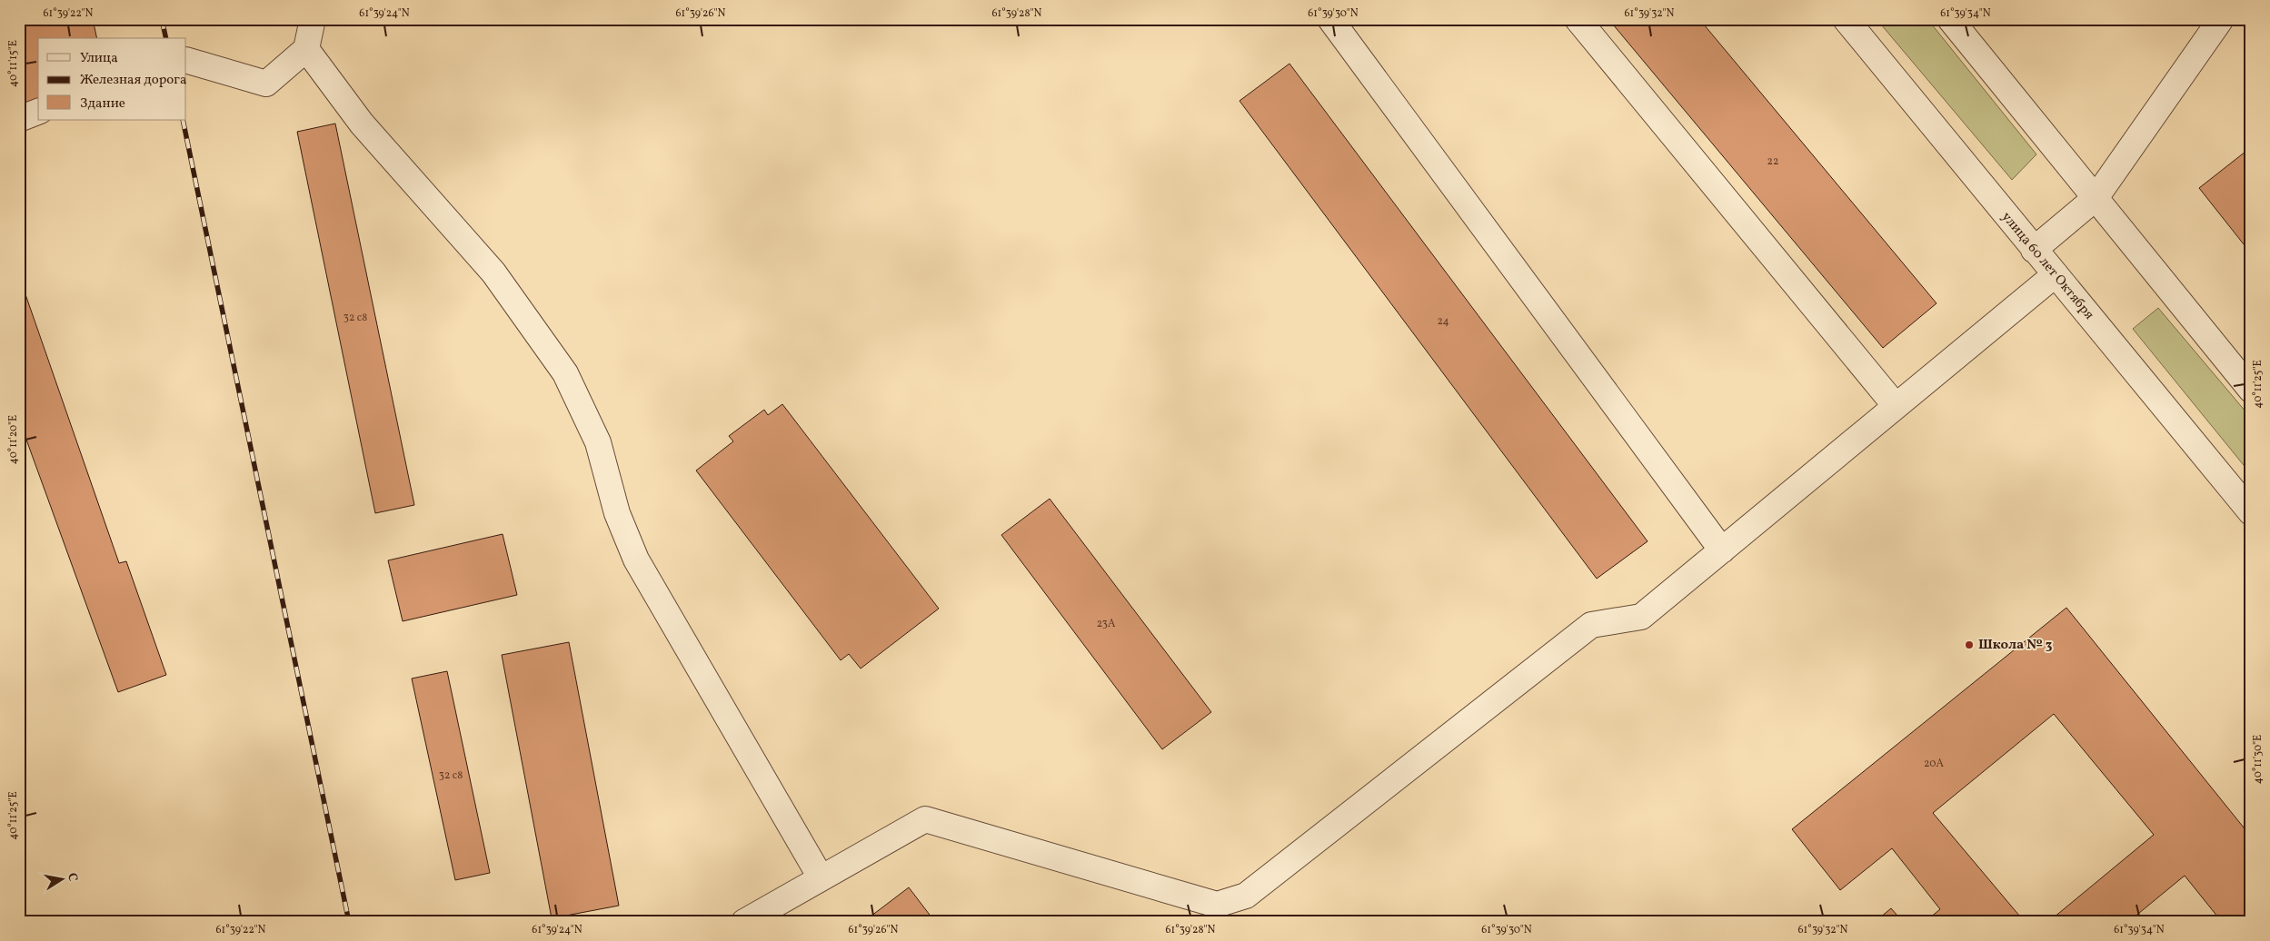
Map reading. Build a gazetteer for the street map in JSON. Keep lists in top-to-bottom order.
{
  "streets": {
    "street": ["улица 60 лет Октября"]
  },
  "places": ["Школа № 3"],
  "house_numbers": [
    "22",
    "32 с8",
    "24",
    "23А",
    "20А",
    "32 с8"
  ],
  "legend": ["Улица", "Железная дорога", "Здание"],
  "north": "right",
  "coordinates": [
    "61°39'22\"N",
    "61°39'24\"N",
    "61°39'26\"N",
    "61°39'28\"N",
    "61°39'30\"N",
    "61°39'32\"N",
    "61°39'34\"N",
    "40°11'15\"E",
    "40°11'25\"E",
    "40°11'20\"E",
    "40°11'30\"E"
  ]
}
